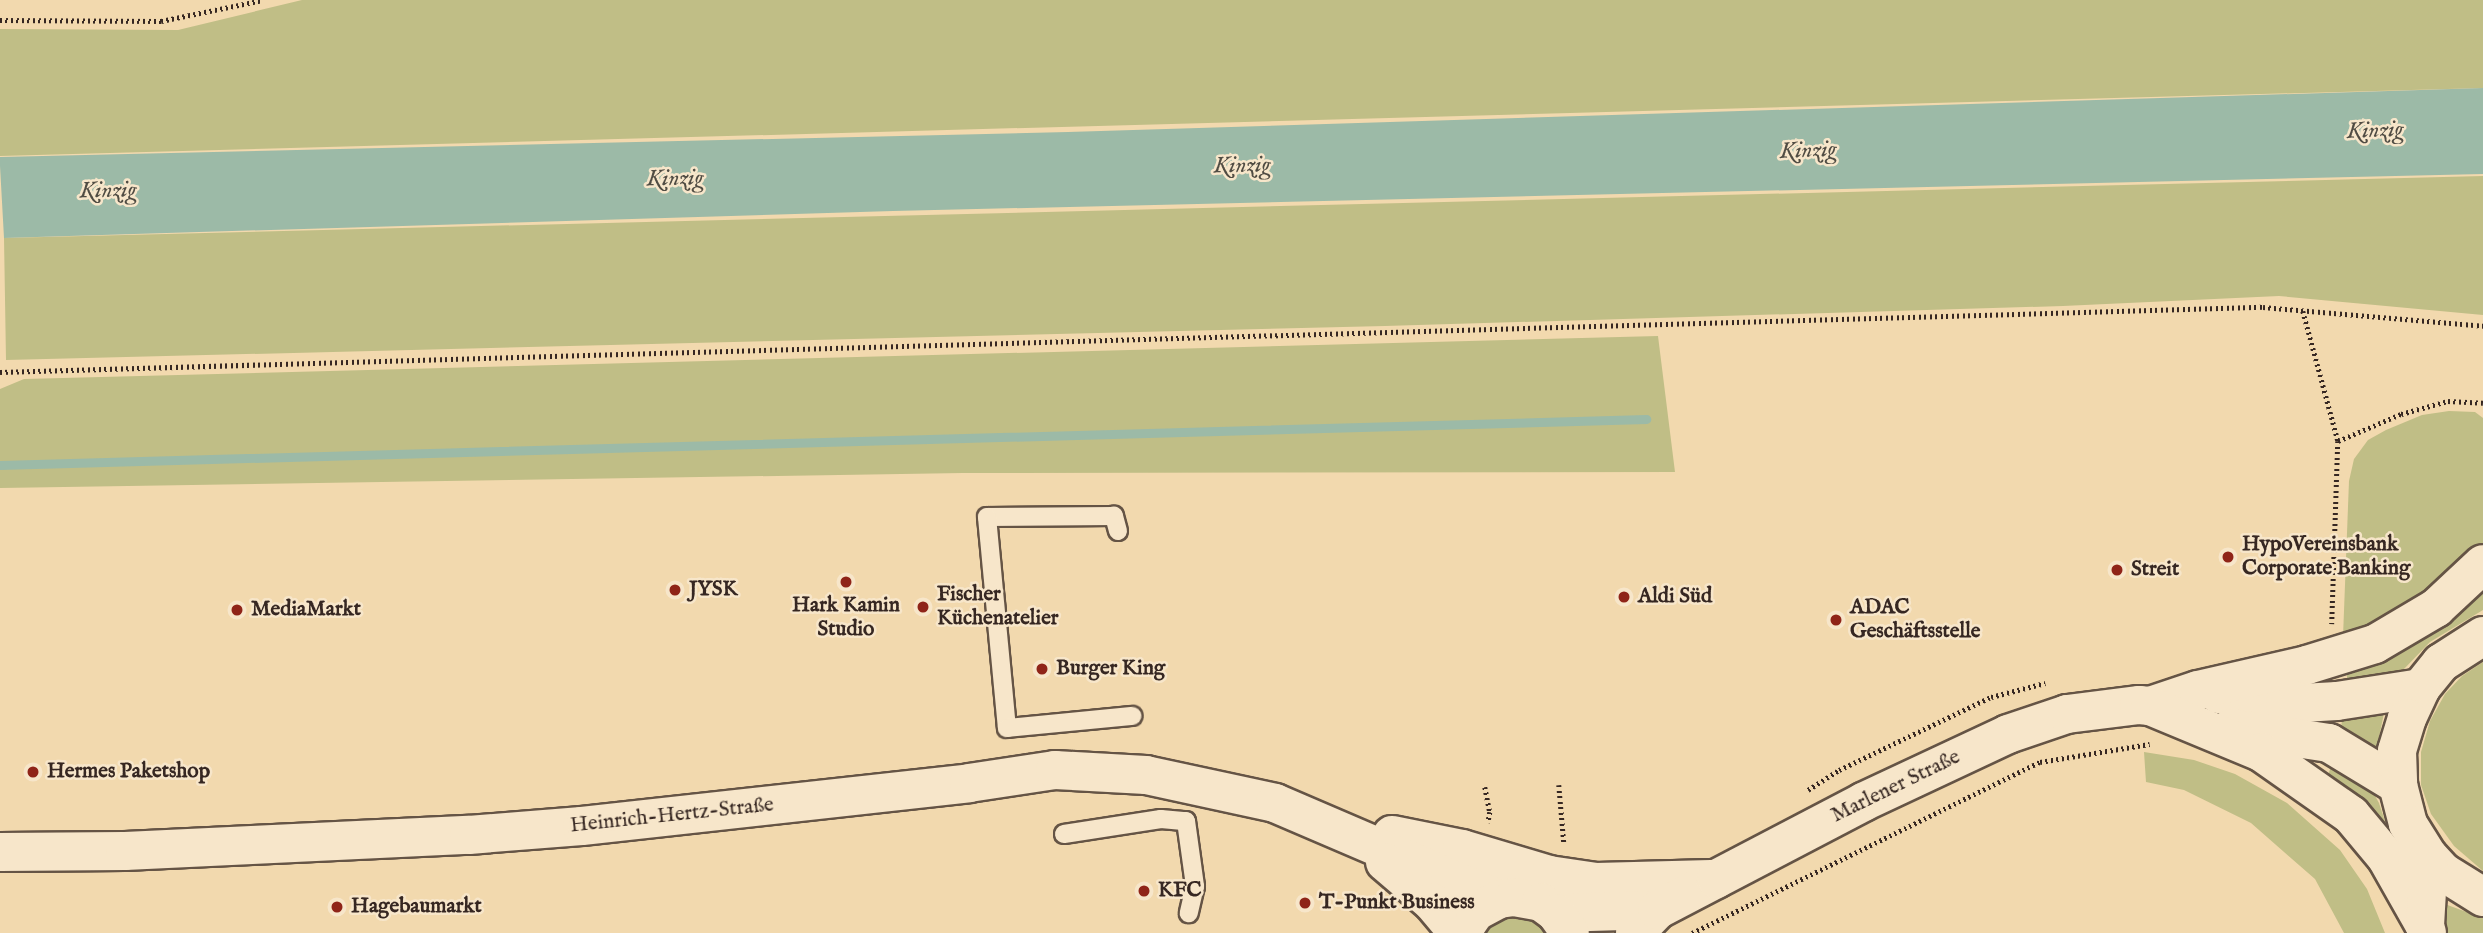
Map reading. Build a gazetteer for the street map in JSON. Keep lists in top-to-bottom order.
{
  "streets": {
    "street": ["Marlener Straße", "Heinrich-Hertz-Straße"]
  },
  "crossings": [
    ["Marlener Straße", "Heinrich-Hertz-Straße"]
  ],
  "water": ["Kinzig"],
  "places": [
    "HypoVereinsbank Corporate Banking",
    "Streit",
    "Hark Kamin Studio",
    "JYSK",
    "Aldi Süd",
    "Fischer Küchenatelier",
    "MediaMarkt",
    "ADAC Geschäftsstelle",
    "Burger King",
    "Hermes Paketshop",
    "KFC",
    "T-Punkt Business",
    "Hagebaumarkt"
  ]
}
